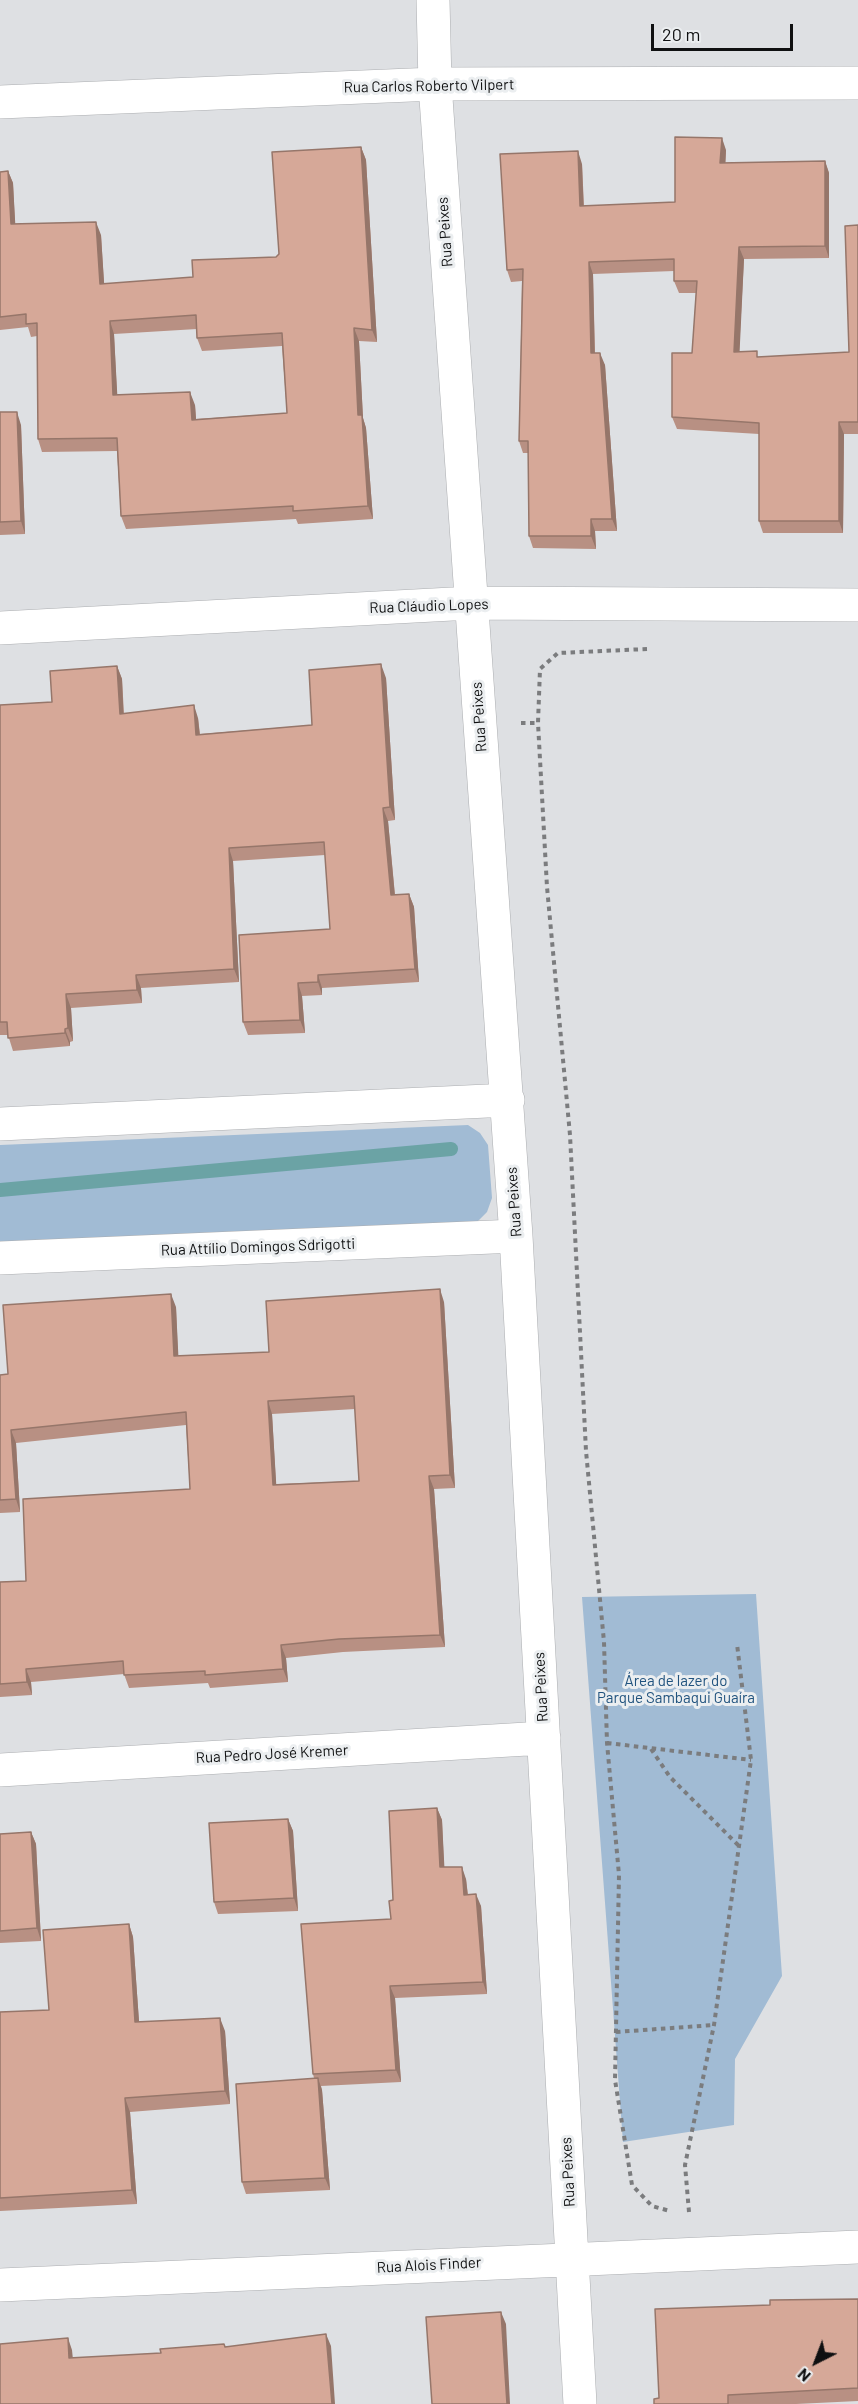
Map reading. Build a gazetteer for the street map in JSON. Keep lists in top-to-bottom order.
{
  "streets": {
    "street": [
      "Rua Carlos Roberto Vilpert",
      "Rua Peixes",
      "Rua Cláudio Lopes",
      "Rua Attílio Domingos Sdrigotti",
      "Rua Pedro José Kremer",
      "Rua Alois Finder"
    ]
  },
  "crossings": [
    ["Rua Carlos Roberto Vilpert", "Rua Peixes"],
    ["Rua Peixes", "Rua Cláudio Lopes"],
    ["Rua Peixes", "Rua Attílio Domingos Sdrigotti"],
    ["Rua Peixes", "Rua Pedro José Kremer"],
    ["Rua Peixes", "Rua Alois Finder"]
  ],
  "parks": ["Área de lazer do Parque Sambaqui Guaíra"],
  "scale_bar": "20 m",
  "north": "bottom left"
}
